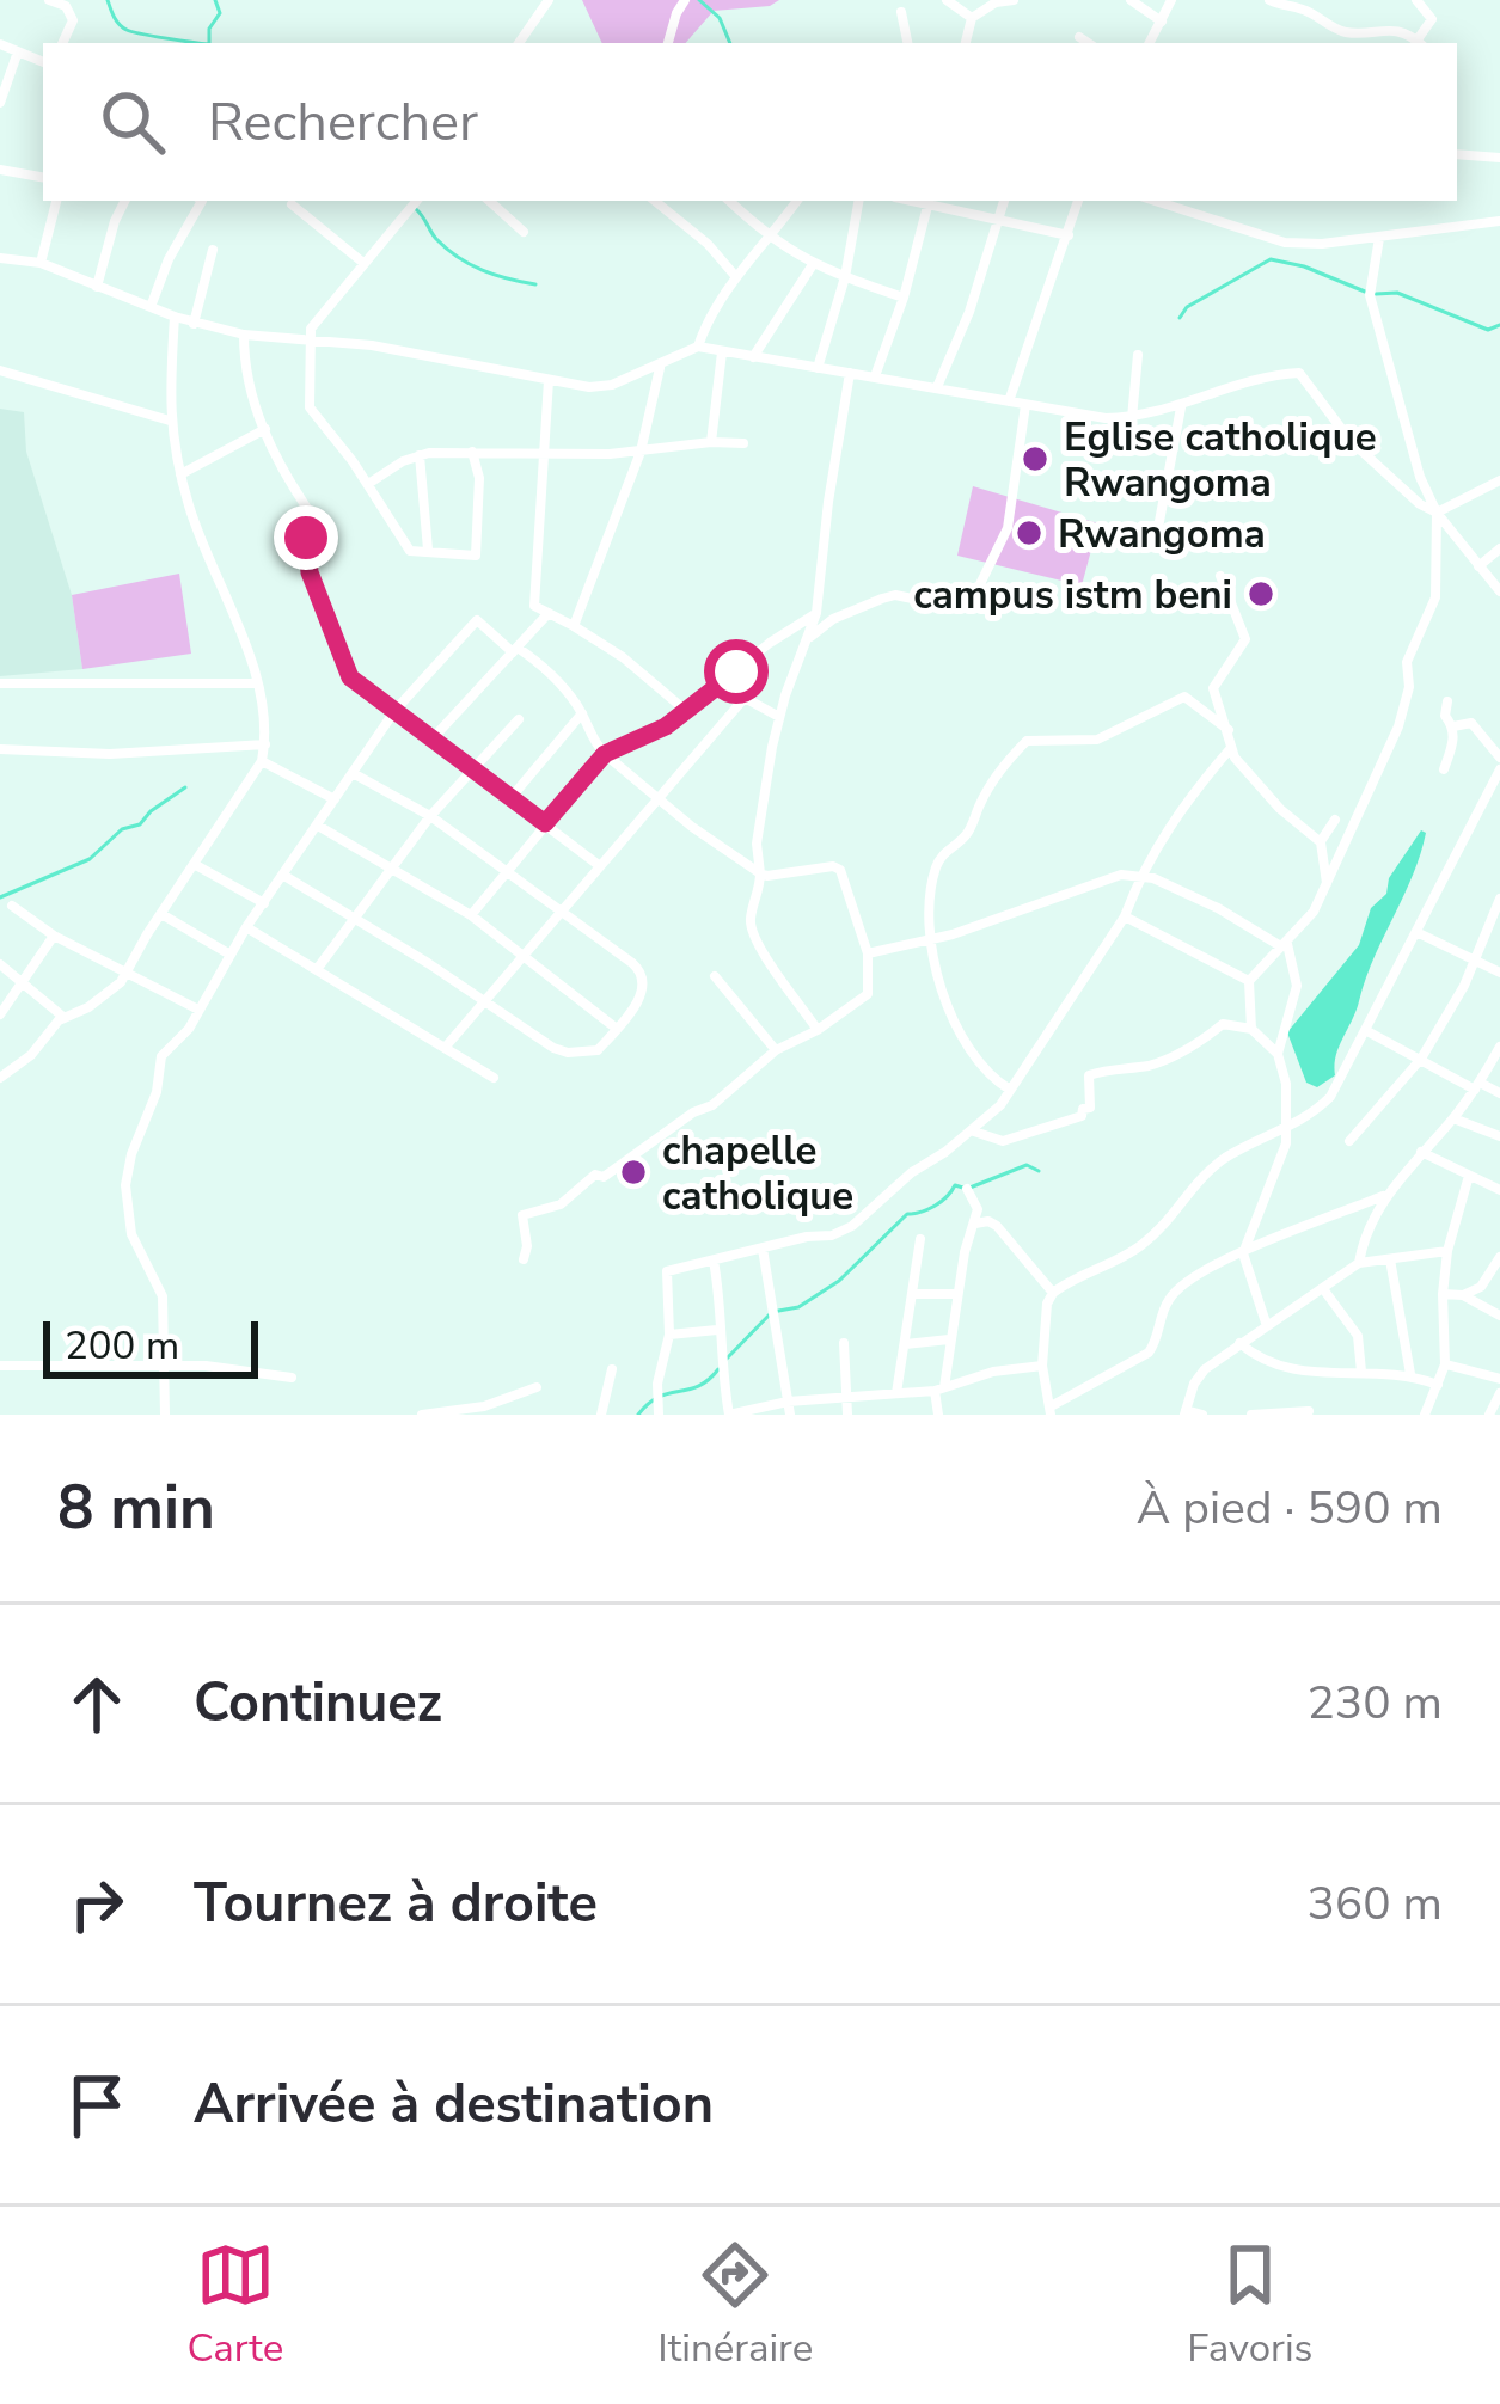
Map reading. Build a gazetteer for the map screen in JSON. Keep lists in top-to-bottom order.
{
  "places": [
    "Eglise catholique Rwangoma",
    "Rwangoma",
    "campus istm beni",
    "chapelle catholique"
  ],
  "scale_bar": "200 m",
  "page": {
    "search": "Rechercher",
    "scale": "200 m",
    "heading": ["8 min", "À pied · 590 m"],
    "list": [
      ["Continuez", "230 m"],
      ["Tournez à droite", "360 m"],
      "Arrivée à destination"
    ],
    "nav": ["Carte", "Itinéraire", "Favoris"]
  }
}
